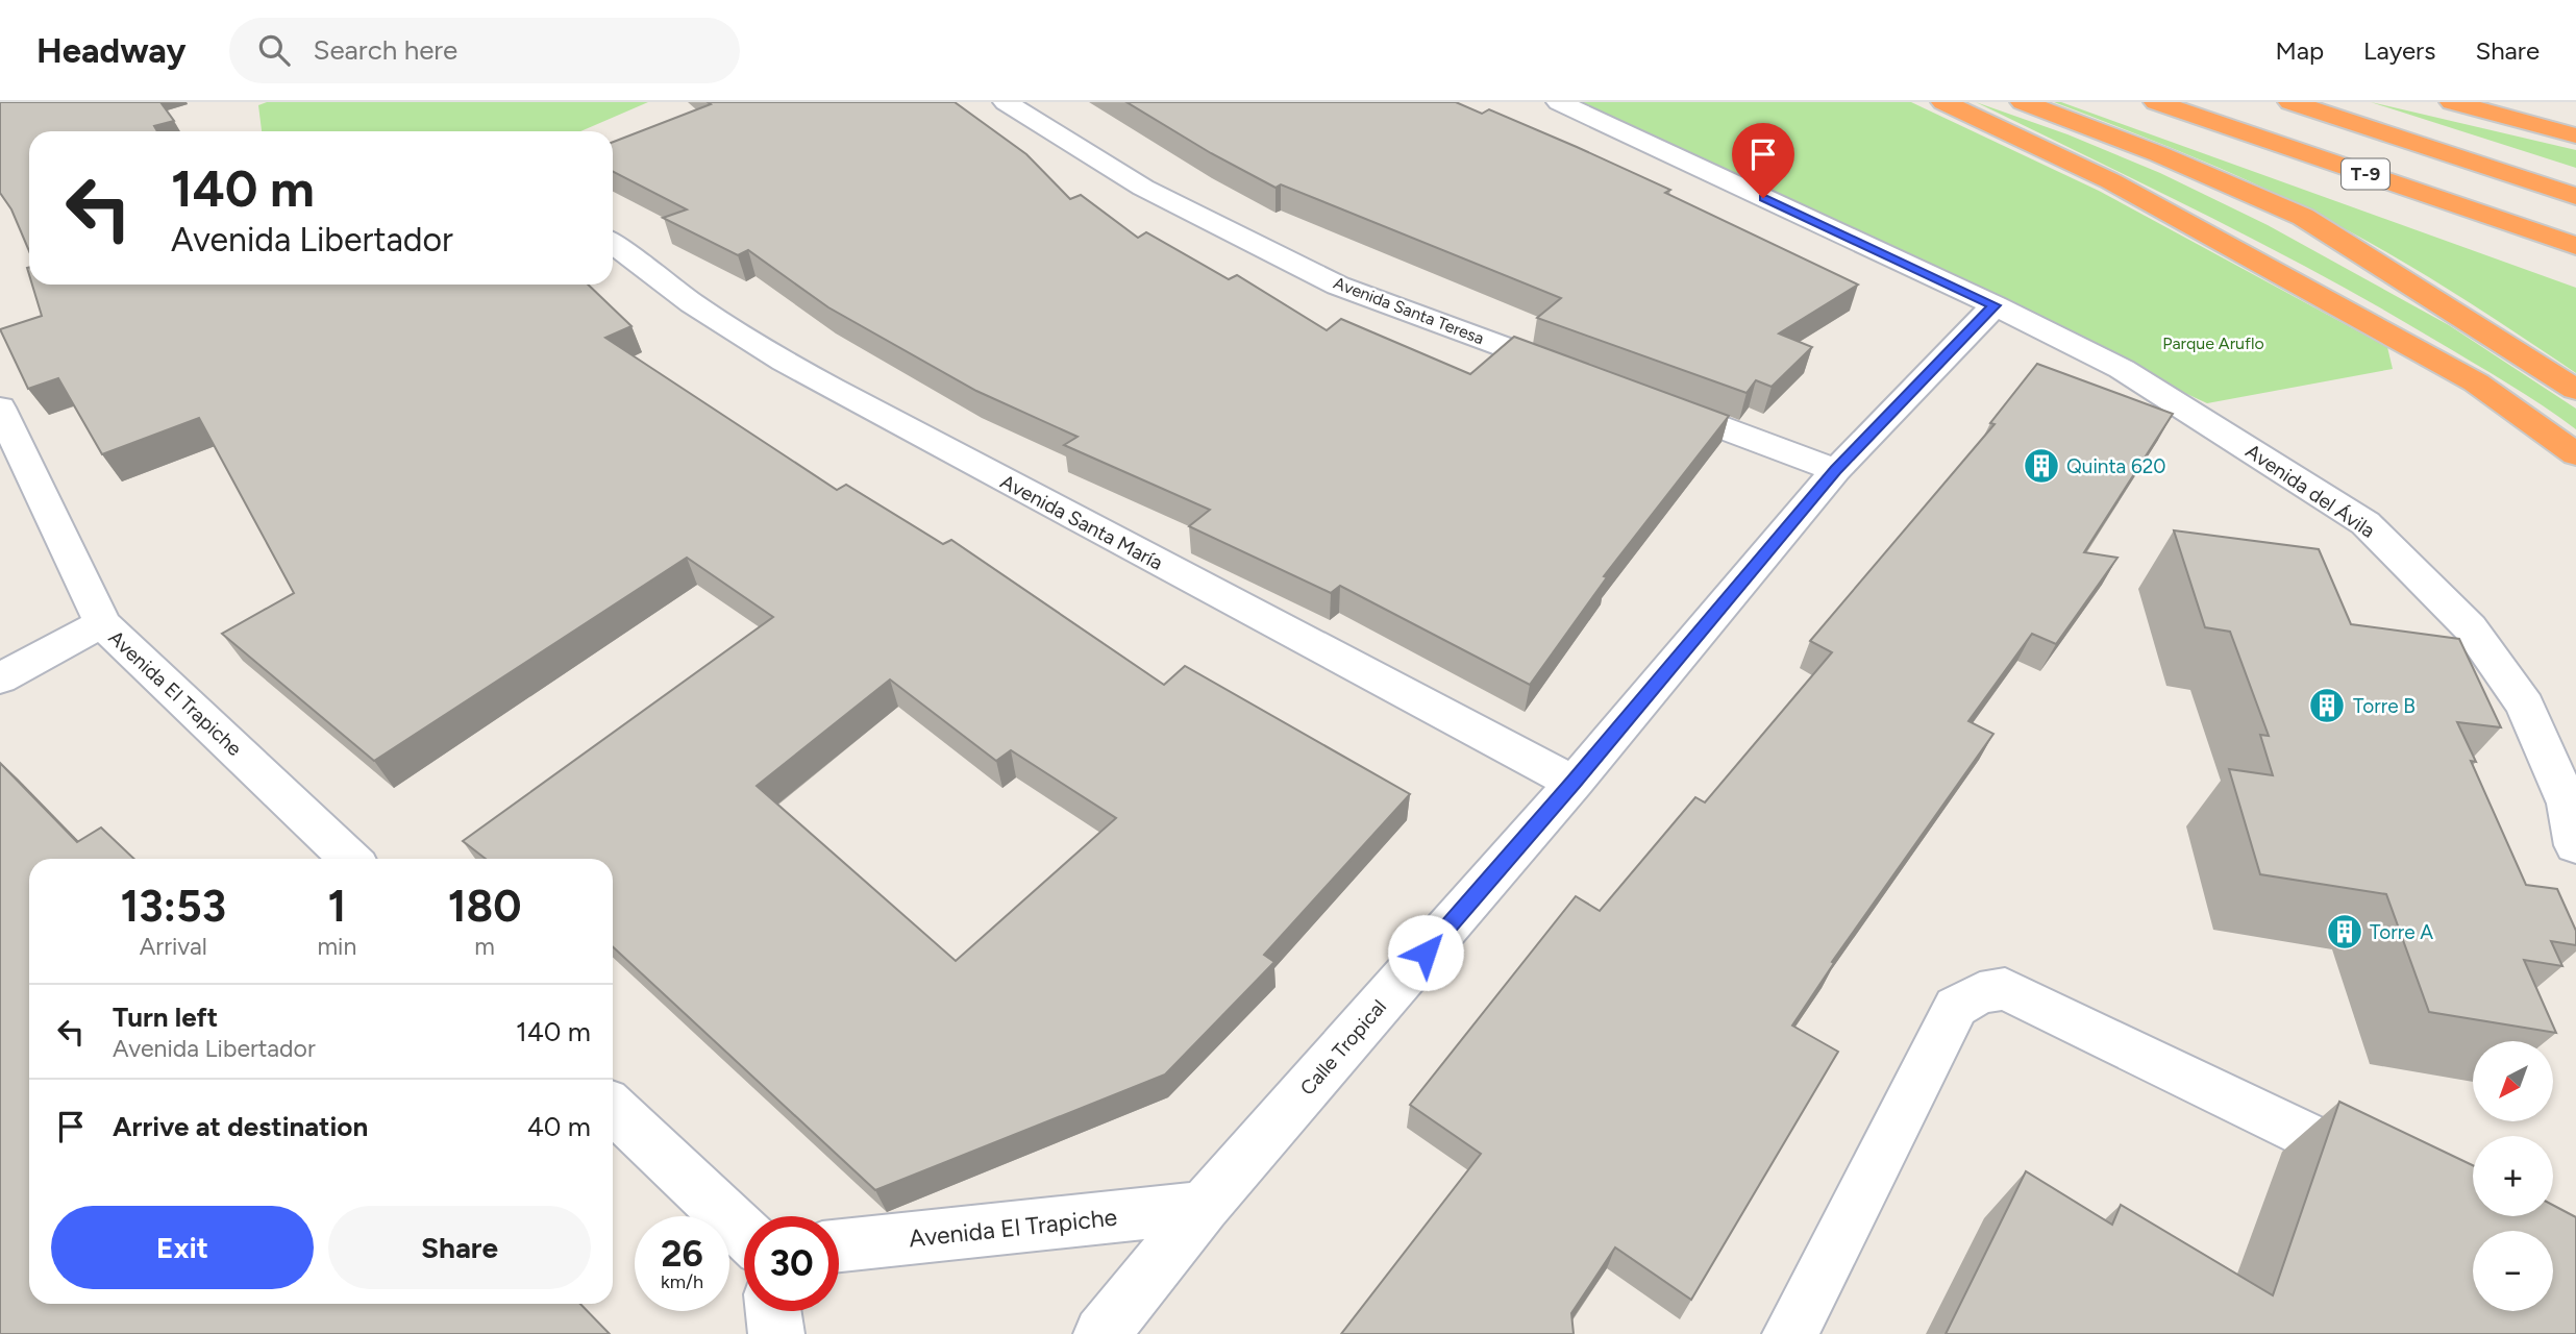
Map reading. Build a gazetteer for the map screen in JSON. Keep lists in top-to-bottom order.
{
  "streets": {
    "highway": ["T-9"],
    "street": [
      "Avenida Santa Teresa",
      "Avenida del Ávila",
      "Avenida Santa María",
      "Avenida El Trapiche",
      "Calle Tropical"
    ]
  },
  "crossings": [
    ["Avenida del Ávila", "Calle Tropical"],
    ["Avenida Santa María", "Calle Tropical"],
    ["Avenida El Trapiche", "Calle Tropical"]
  ],
  "parks": ["Parque Aruflo"],
  "places": {
    "building": ["Quinta 620", "Torre B", "Torre A"]
  },
  "north": "bottom left",
  "page": {
    "header": "Headway",
    "search": "Search here",
    "nav": ["Map", "Layers", "Share"],
    "turn": ["140 m", "Avenida Libertador"],
    "eta": [
      "13:53",
      "Arrival",
      "1",
      "min",
      "180",
      "m"
    ],
    "list": [
      {
        "name": "Turn left",
        "note": "Avenida Libertador",
        "value": "140 m"
      },
      {
        "name": "Arrive at destination",
        "value": "40 m"
      }
    ],
    "map_buttons": ["+", "−"],
    "buttons": ["Exit", "Share"],
    "speed": "26 km/h",
    "limit": "30"
  }
}
